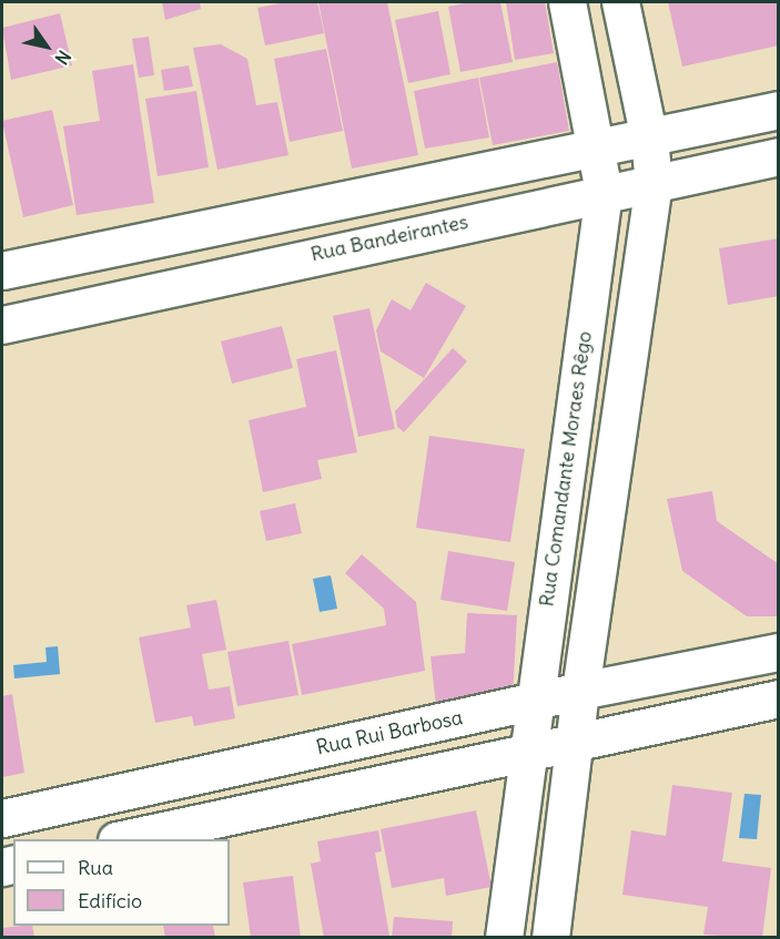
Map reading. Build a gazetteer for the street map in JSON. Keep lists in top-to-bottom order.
{
  "streets": {
    "street": ["Rua Bandeirantes", "Rua Comandante Moraes Rêgo", "Rua Rui Barbosa"]
  },
  "crossings": [
    ["Rua Bandeirantes", "Rua Comandante Moraes Rêgo"],
    ["Rua Comandante Moraes Rêgo", "Rua Rui Barbosa"]
  ],
  "legend": ["Rua", "Edifício"],
  "north": "bottom right"
}
